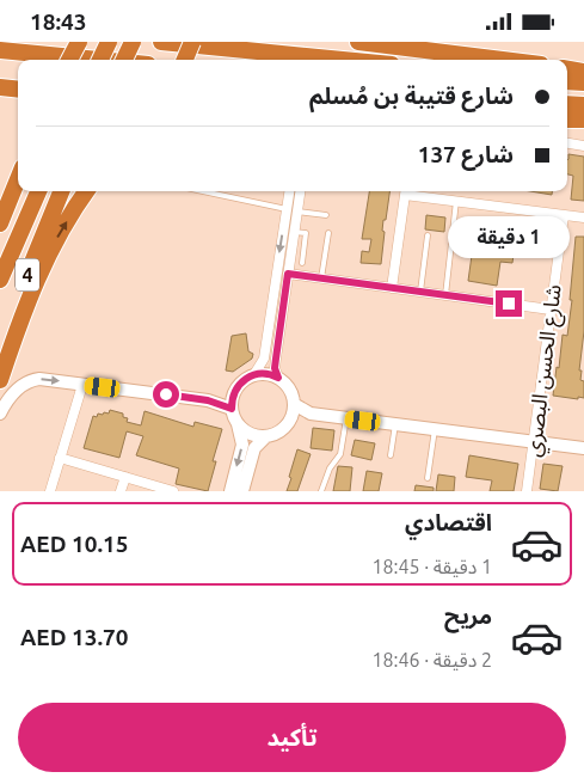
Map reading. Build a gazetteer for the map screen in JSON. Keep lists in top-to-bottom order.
{
  "streets": {
    "highway": ["4"],
    "street": ["شارع الحسن البصري"]
  },
  "page": {
    "status": "18:43",
    "banner": ["شارع قتيبة بن مُسلم", "شارع 137"],
    "bubble": "1 دقيقة",
    "list": [
      {
        "name": "اقتصادي",
        "note": "1 دقيقة · 18:45",
        "value": "AED 10.15"
      },
      {
        "name": "مريح",
        "note": "2 دقيقة · 18:46",
        "value": "AED 13.70"
      }
    ],
    "buttons": "تأكيد"
  }
}
